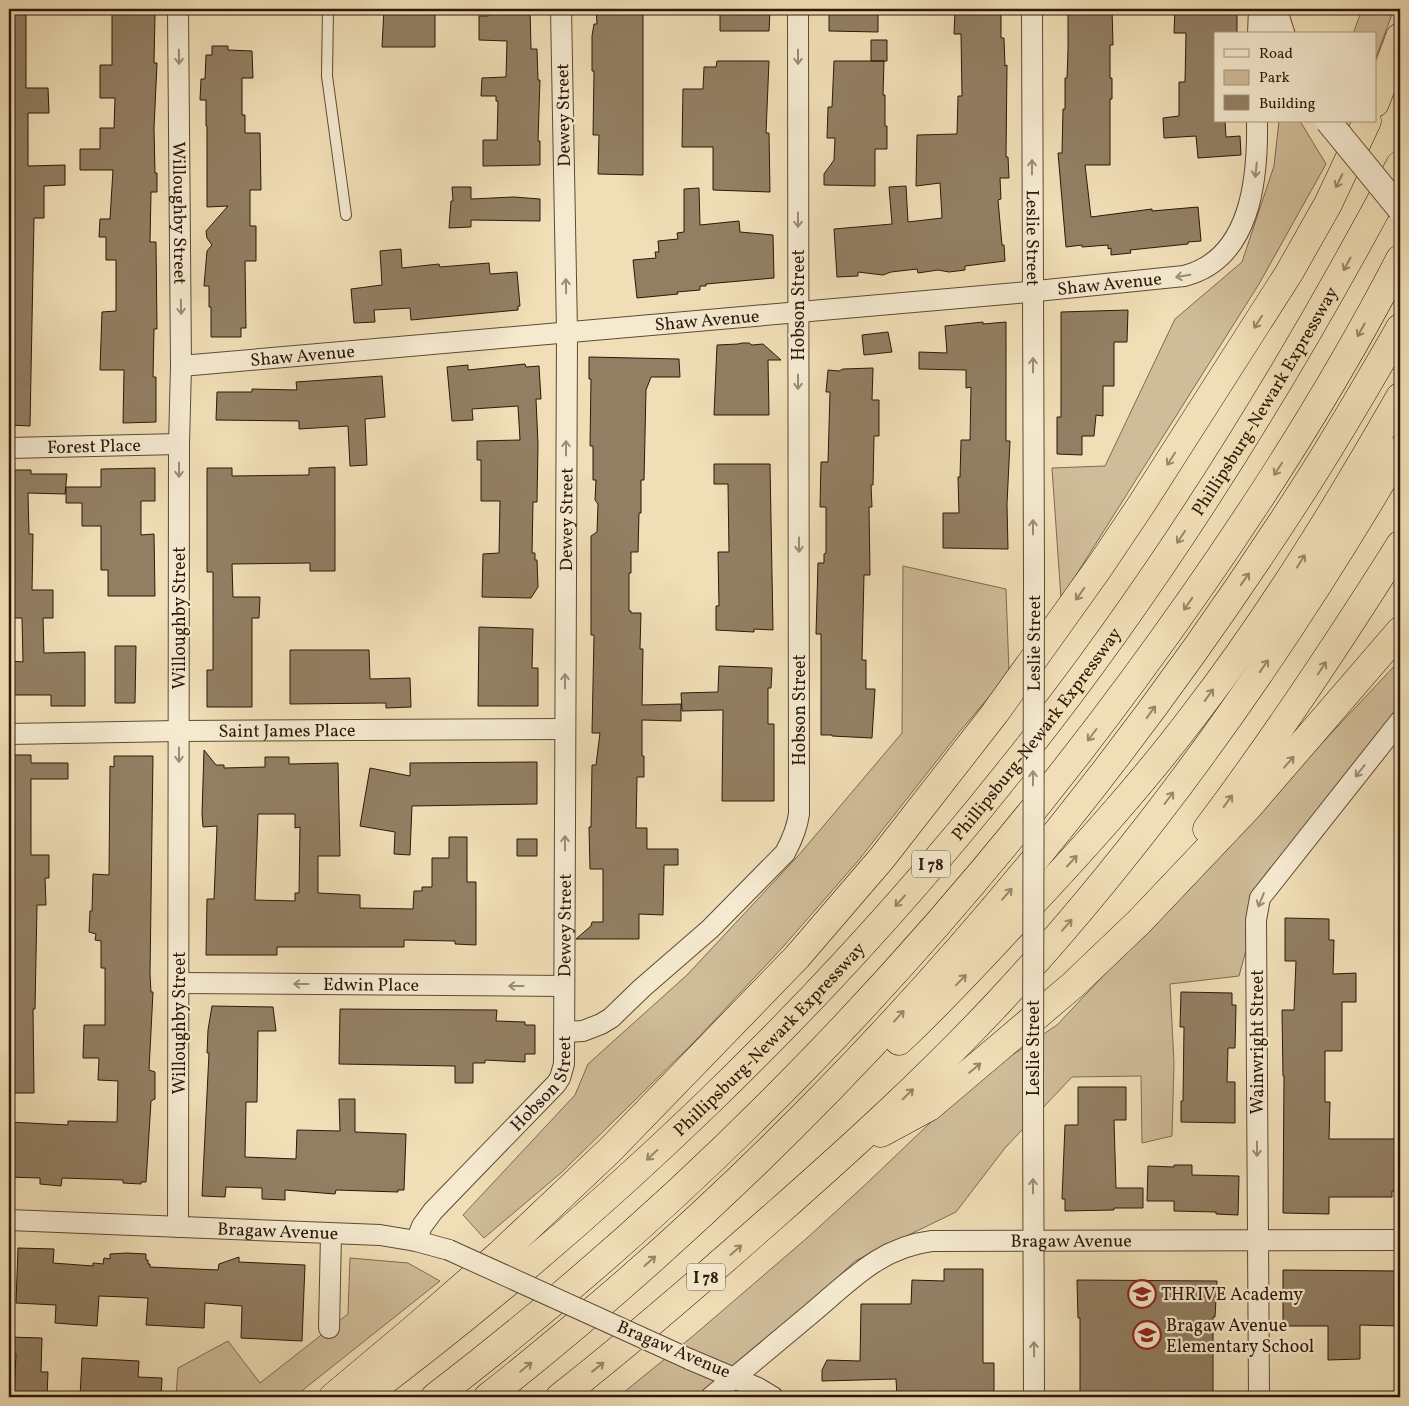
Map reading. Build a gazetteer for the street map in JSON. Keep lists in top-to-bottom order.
{
  "streets": {
    "highway": ["Phillipsburg-Newark Expressway", "I 78"],
    "street": [
      "Dewey Street",
      "Willoughby Street",
      "Leslie Street",
      "Shaw Avenue",
      "Hobson Street",
      "Forest Place",
      "Saint James Place",
      "Edwin Place",
      "Wainwright Street",
      "Bragaw Avenue"
    ]
  },
  "crossings": [
    ["Dewey Street", "Shaw Avenue"],
    ["Dewey Street", "Hobson Street"],
    ["Dewey Street", "Saint James Place"],
    ["Dewey Street", "Edwin Place"],
    ["Willoughby Street", "Shaw Avenue"],
    ["Willoughby Street", "Forest Place"],
    ["Willoughby Street", "Saint James Place"],
    ["Willoughby Street", "Edwin Place"],
    ["Willoughby Street", "Bragaw Avenue"],
    ["Leslie Street", "Shaw Avenue"],
    ["Leslie Street", "Bragaw Avenue"],
    ["Shaw Avenue", "Hobson Street"],
    ["Hobson Street", "Bragaw Avenue"],
    ["Wainwright Street", "Bragaw Avenue"]
  ],
  "one_way": [
    "Dewey Street",
    "Willoughby Street",
    "Leslie Street",
    "Hobson Street",
    "Edwin Place",
    "Wainwright Street"
  ],
  "places": {
    "school or university": ["THRIVE Academy", "Bragaw Avenue Elementary School"]
  },
  "legend": ["Road", "Park", "Building"]
}
